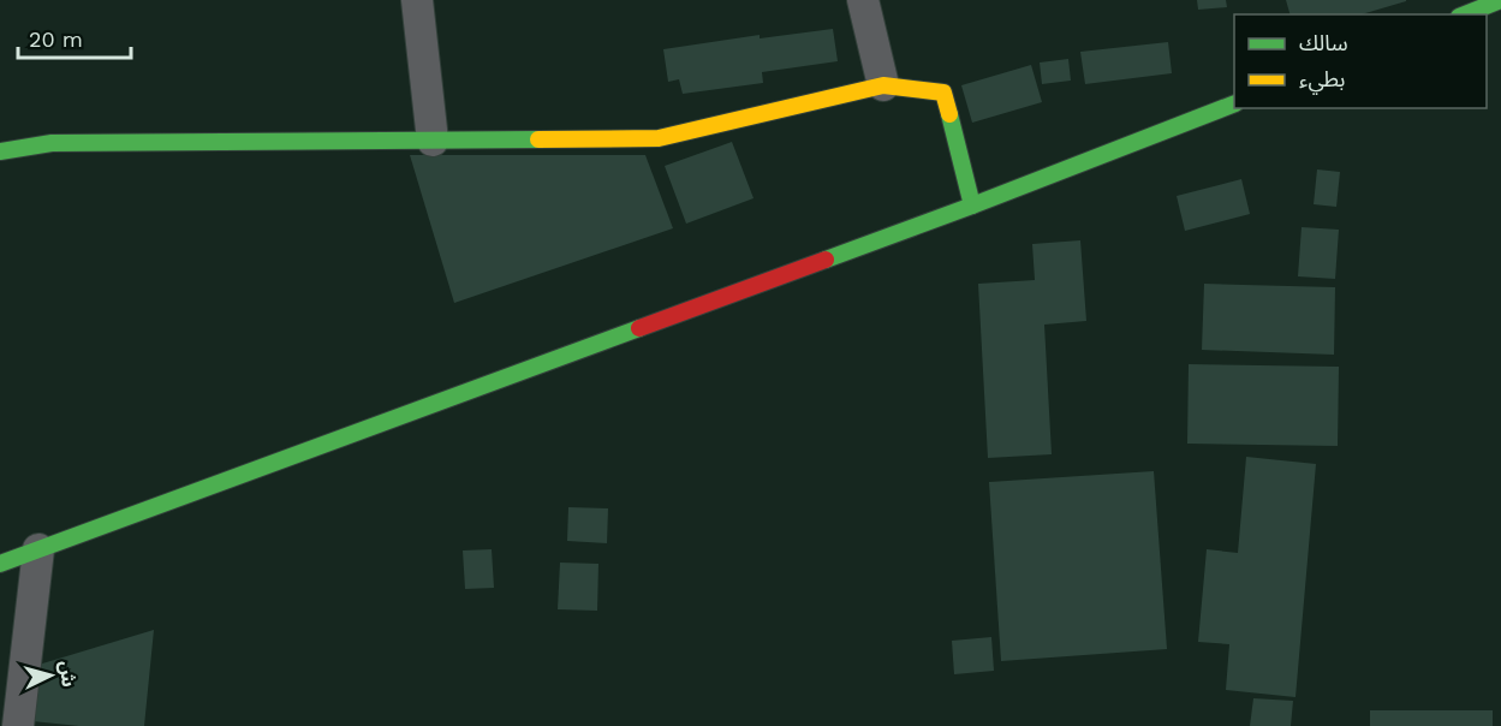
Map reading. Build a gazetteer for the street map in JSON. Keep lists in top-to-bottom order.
{
  "legend": ["سالك", "بطيء"],
  "scale_bar": "20 m",
  "north": "right"
}
